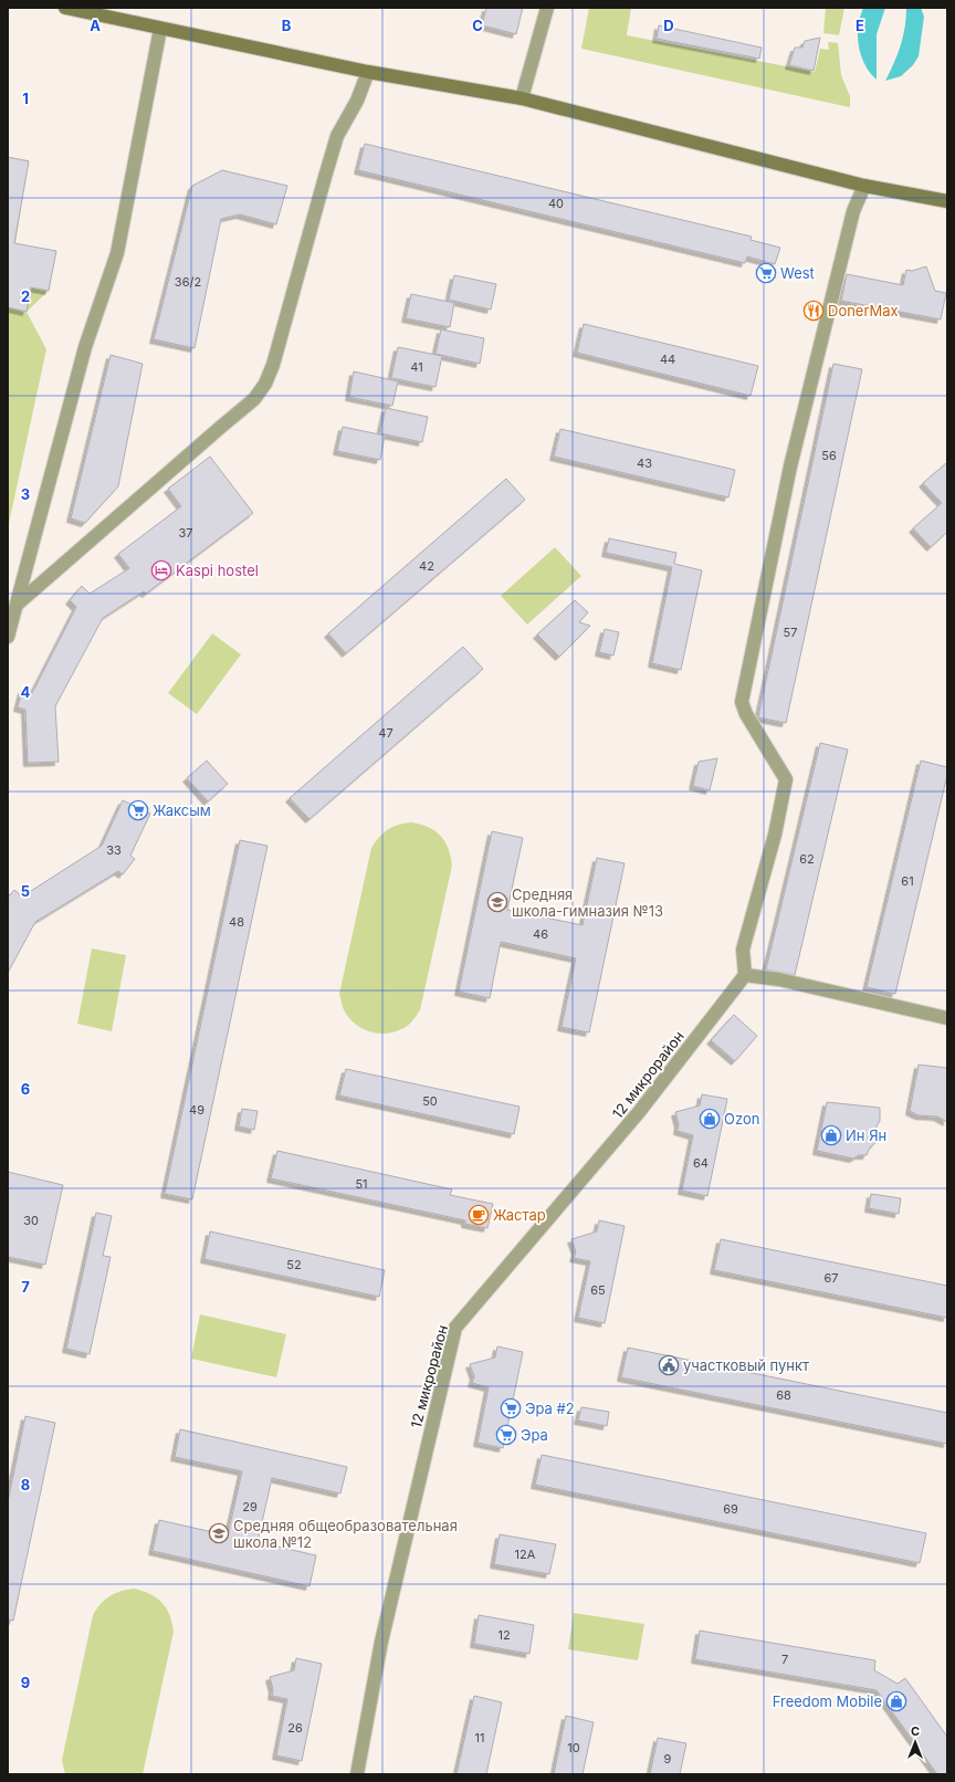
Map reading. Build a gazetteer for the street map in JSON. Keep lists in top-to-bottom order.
{
  "streets": {
    "street": ["12 микрорайон"]
  },
  "places": {
    "supermarket": [
      "West",
      "Жаксым",
      "Эра #2",
      "Эра"
    ],
    "restaurant": ["DonerMax"],
    "hotel": ["Kaspi hostel"],
    "school or university": ["Средняя школа-гимназия №13", "Средняя общеобразовательная школа №12"],
    "shop": ["Ozon", "Ин Ян", "Freedom Mobile"],
    "cafe": ["Жастар"],
    "public building": ["участковый пункт"]
  },
  "house_numbers": [
    "40",
    "36/2",
    "44",
    "41",
    "56",
    "43",
    "37",
    "42",
    "57",
    "47",
    "33",
    "62",
    "61",
    "48",
    "46",
    "50",
    "49",
    "64",
    "51",
    "30",
    "52",
    "67",
    "65",
    "68",
    "29",
    "69",
    "12А",
    "12",
    "7",
    "26",
    "11",
    "10",
    "9"
  ],
  "north": "top",
  "grid": {
    "columns": [
      "A",
      "B",
      "C",
      "D",
      "E"
    ],
    "rows": [
      "1",
      "2",
      "3",
      "4",
      "5",
      "6",
      "7",
      "8",
      "9"
    ]
  }
}
